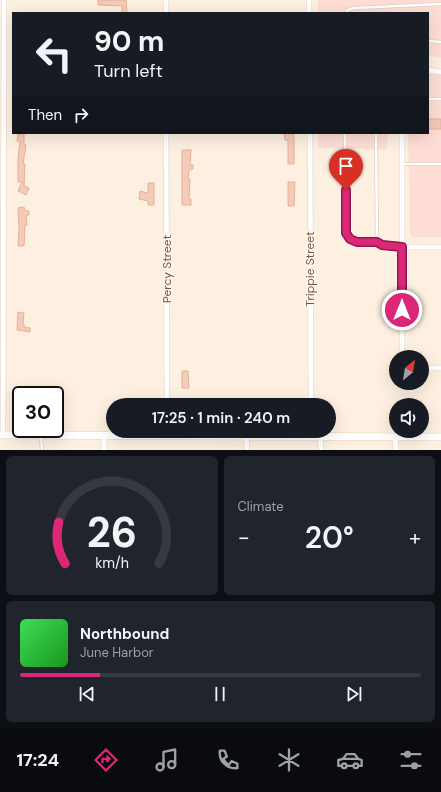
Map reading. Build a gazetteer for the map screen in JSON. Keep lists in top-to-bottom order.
{
  "streets": {
    "street": ["Percy Street", "Trippie Street"]
  },
  "north": "top right",
  "page": {
    "turn": ["90 m", "Turn left"],
    "then": "Then",
    "limit": "30",
    "trip": "17:25 · 1 min · 240 m",
    "tile": "Climate",
    "heat": ["−", "20°", "+"],
    "song": ["Northbound", "June Harbor"],
    "tabs": "17:24",
    "gauge": ["26", "km/h"]
  }
}
